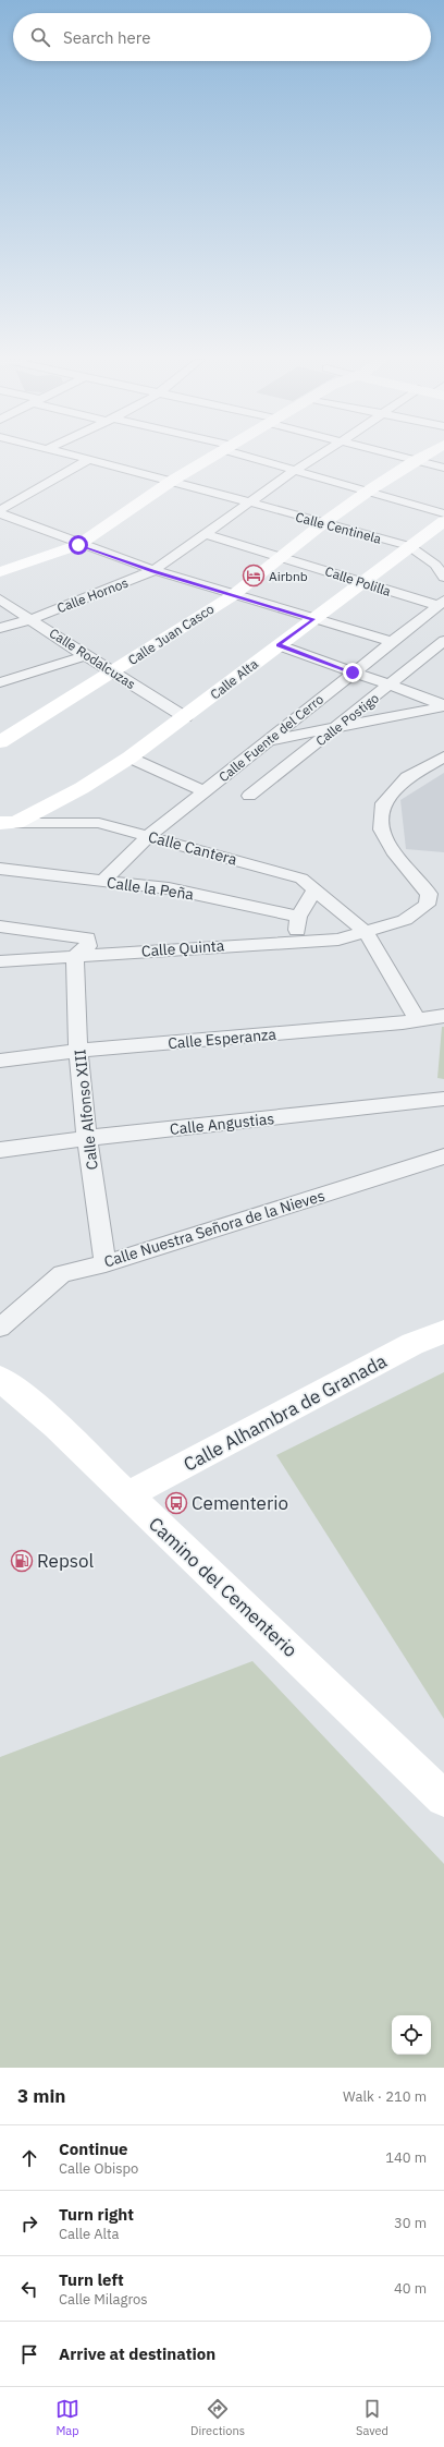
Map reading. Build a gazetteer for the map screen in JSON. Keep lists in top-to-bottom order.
{
  "streets": {
    "street": [
      "Calle Centinela",
      "Calle Polilla",
      "Calle Hornos",
      "Calle Juan Casco",
      "Calle Rodalcuzas",
      "Calle Alta",
      "Calle Postigo",
      "Calle Fuente del Cerro",
      "Calle Cantera",
      "Calle la Peña",
      "Calle Quinta",
      "Calle Esperanza",
      "Calle Alfonso XIII",
      "Calle Angustias",
      "Calle Nuestra Señora de la Nieves",
      "Calle Alhambra de Granada",
      "Camino del Cementerio"
    ]
  },
  "crossings": [
    ["Calle Centinela", "Calle Hornos"],
    ["Calle Centinela", "Calle Juan Casco"],
    ["Calle Centinela", "Calle Alta"],
    ["Calle Polilla", "Calle Hornos"],
    ["Calle Polilla", "Calle Juan Casco"],
    ["Calle Polilla", "Calle Alta"],
    ["Calle Polilla", "Calle Fuente del Cerro"],
    ["Calle Hornos", "Calle Rodalcuzas"],
    ["Calle Juan Casco", "Calle Rodalcuzas"],
    ["Calle Rodalcuzas", "Calle Alta"],
    ["Calle Alta", "Calle Cantera"],
    ["Calle Fuente del Cerro", "Calle Cantera"],
    ["Calle Fuente del Cerro", "Calle la Peña"],
    ["Calle Cantera", "Calle Quinta"],
    ["Calle Quinta", "Calle Alfonso XIII"],
    ["Calle Esperanza", "Calle Alfonso XIII"],
    ["Calle Alfonso XIII", "Calle Angustias"],
    ["Calle Alfonso XIII", "Calle Nuestra Señora de la Nieves"],
    ["Calle Alhambra de Granada", "Camino del Cementerio"]
  ],
  "places": {
    "hotel": ["Airbnb"],
    "bus stop": ["Cementerio"],
    "fuel station": ["Repsol"]
  },
  "page": {
    "search": "Search here",
    "heading": ["3 min", "Walk · 210 m"],
    "list": [
      ["Continue", "Calle Obispo", "140 m"],
      ["Turn right", "Calle Alta", "30 m"],
      ["Turn left", "Calle Milagros", "40 m"],
      "Arrive at destination"
    ],
    "nav": ["Map", "Directions", "Saved"]
  }
}
